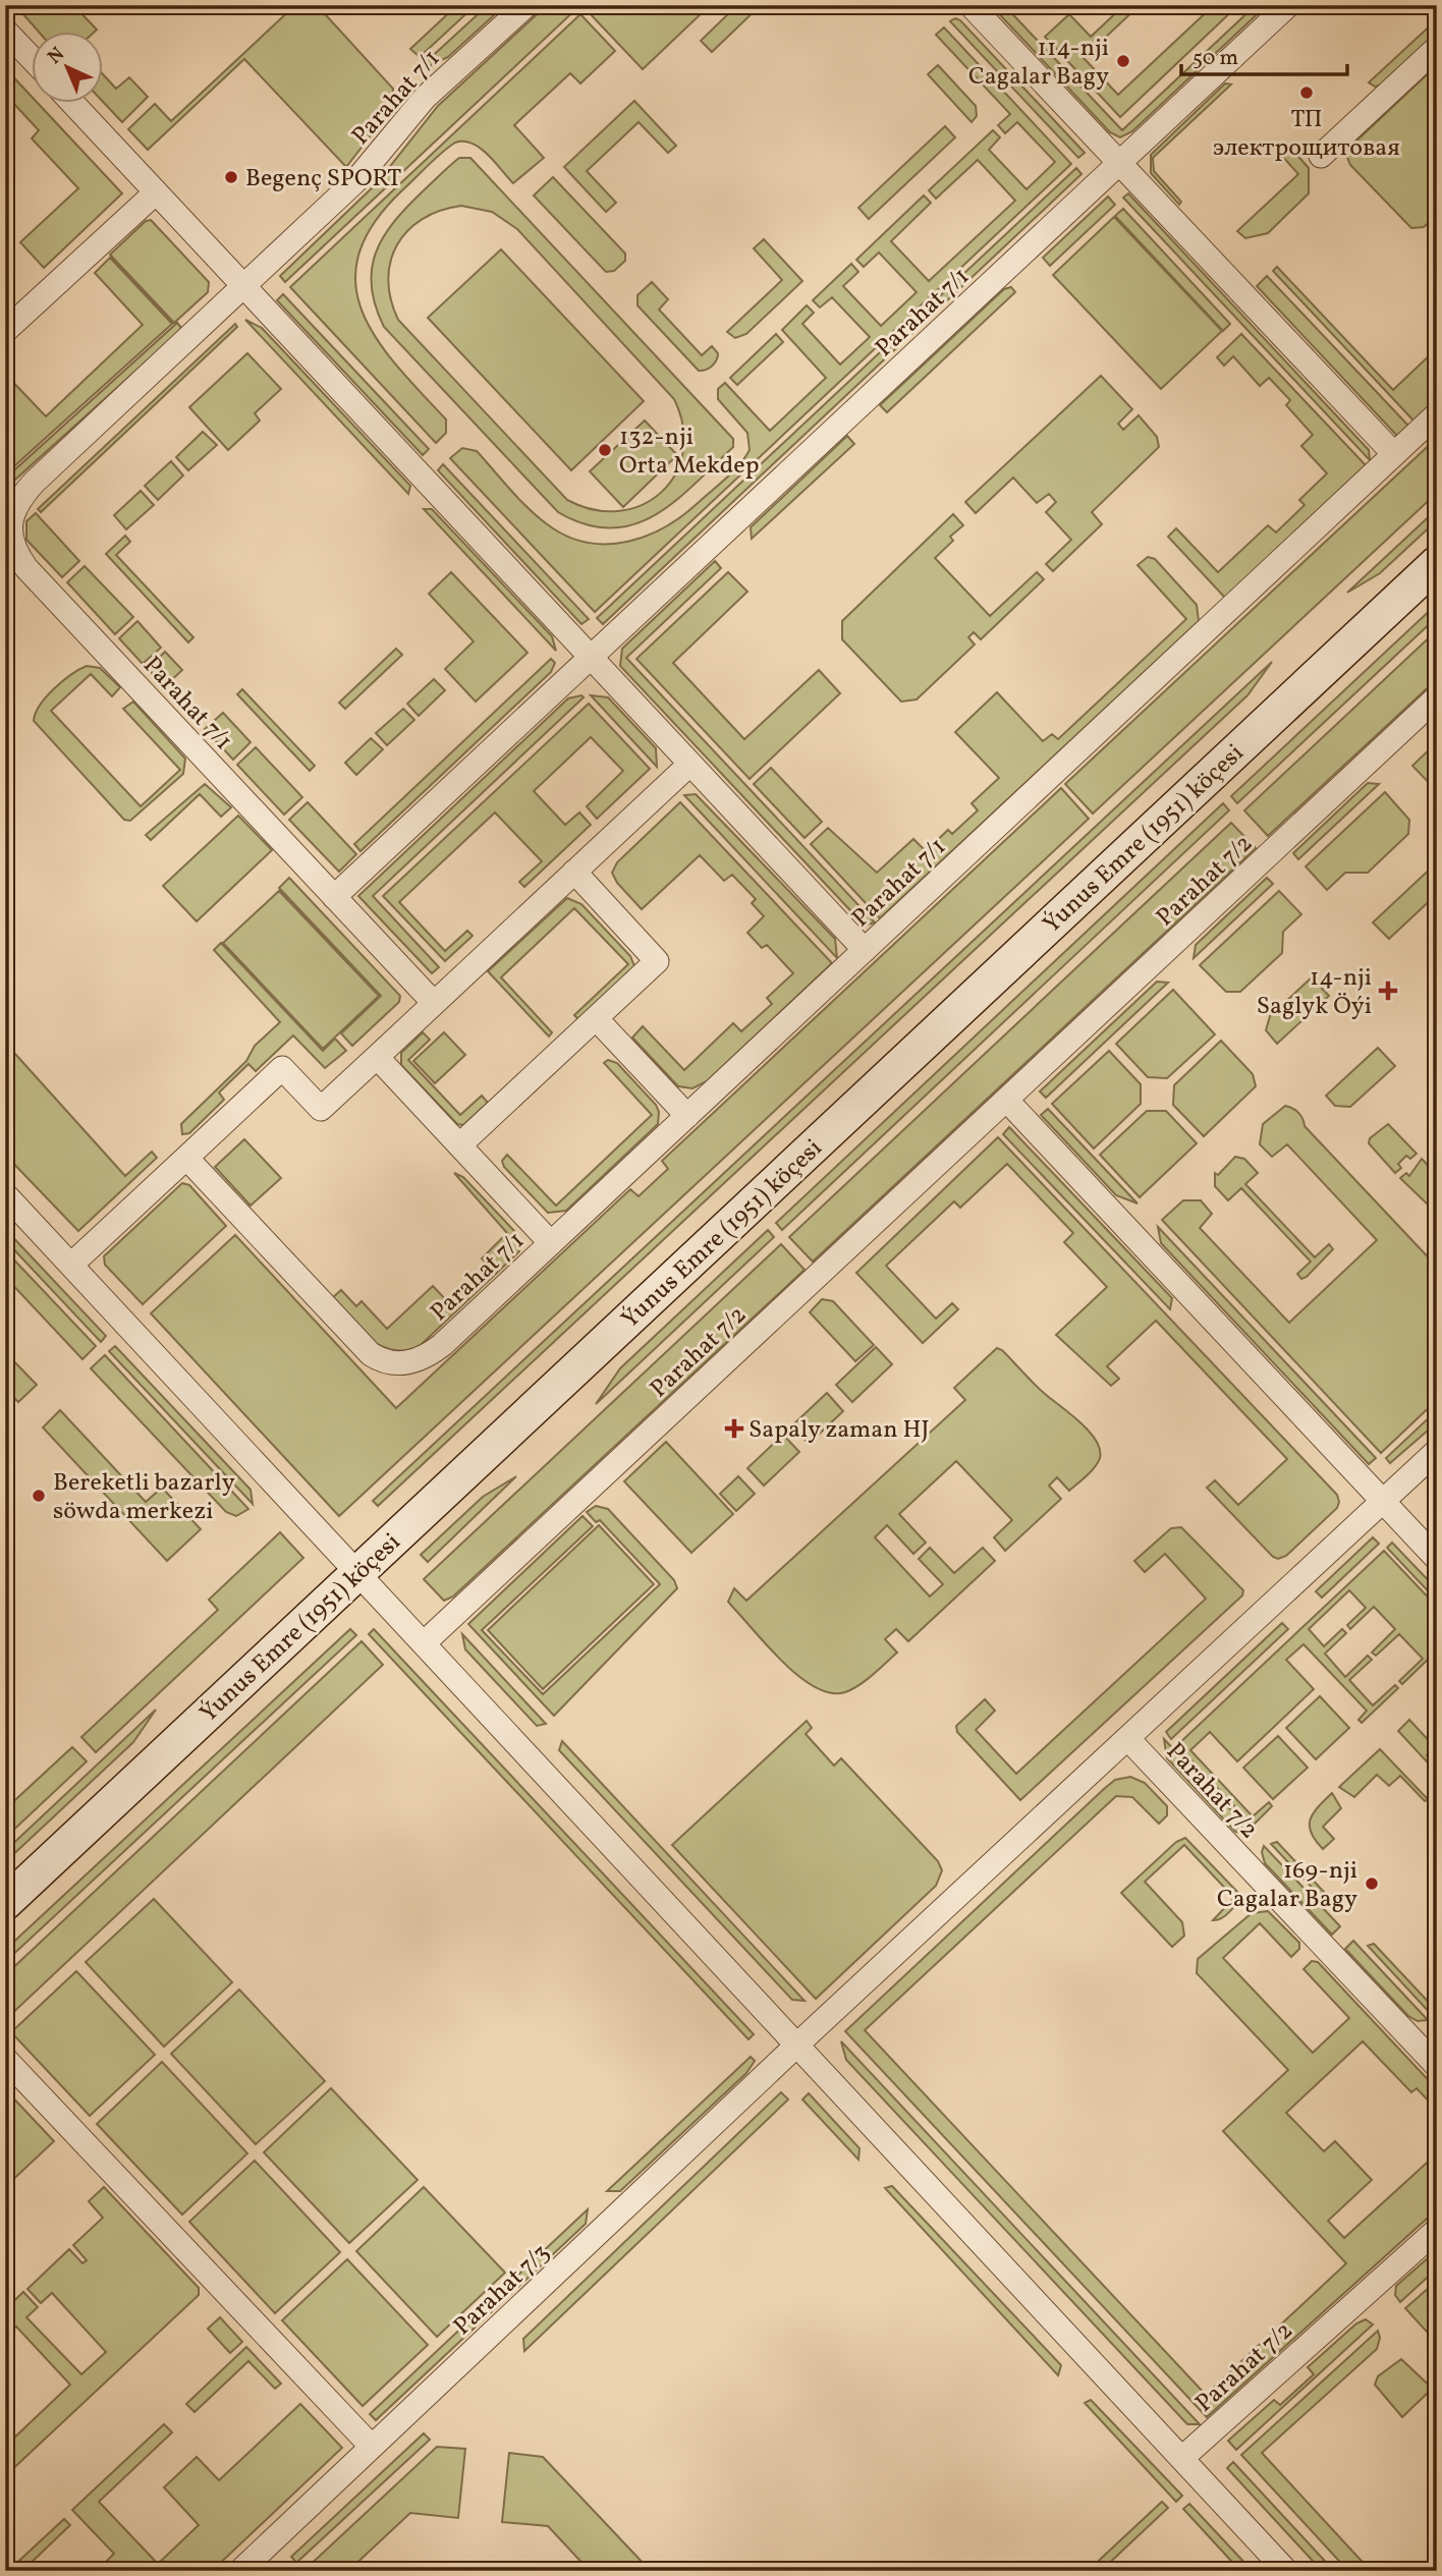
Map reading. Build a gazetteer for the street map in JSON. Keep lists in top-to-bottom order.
{
  "streets": {
    "street": [
      "Parahat 7/1",
      "Ýunus Emre (1951) köçesi",
      "Parahat 7/2",
      "Parahat 7/3"
    ]
  },
  "crossings": [
    ["Parahat 7/2", "Parahat 7/3"]
  ],
  "places": {
    "other": [
      "114-nji Cagalar Bagy",
      "ТП электрощитовая",
      "Begenç SPORT",
      "132-nji Orta Mekdep",
      "Bereketli bazarly söwda merkezi",
      "169-nji Cagalar Bagy"
    ],
    "health": ["14-nji Saglyk Öýi", "Sapaly zaman HJ"]
  },
  "scale_bar": "50 m",
  "north": "top left"
}
